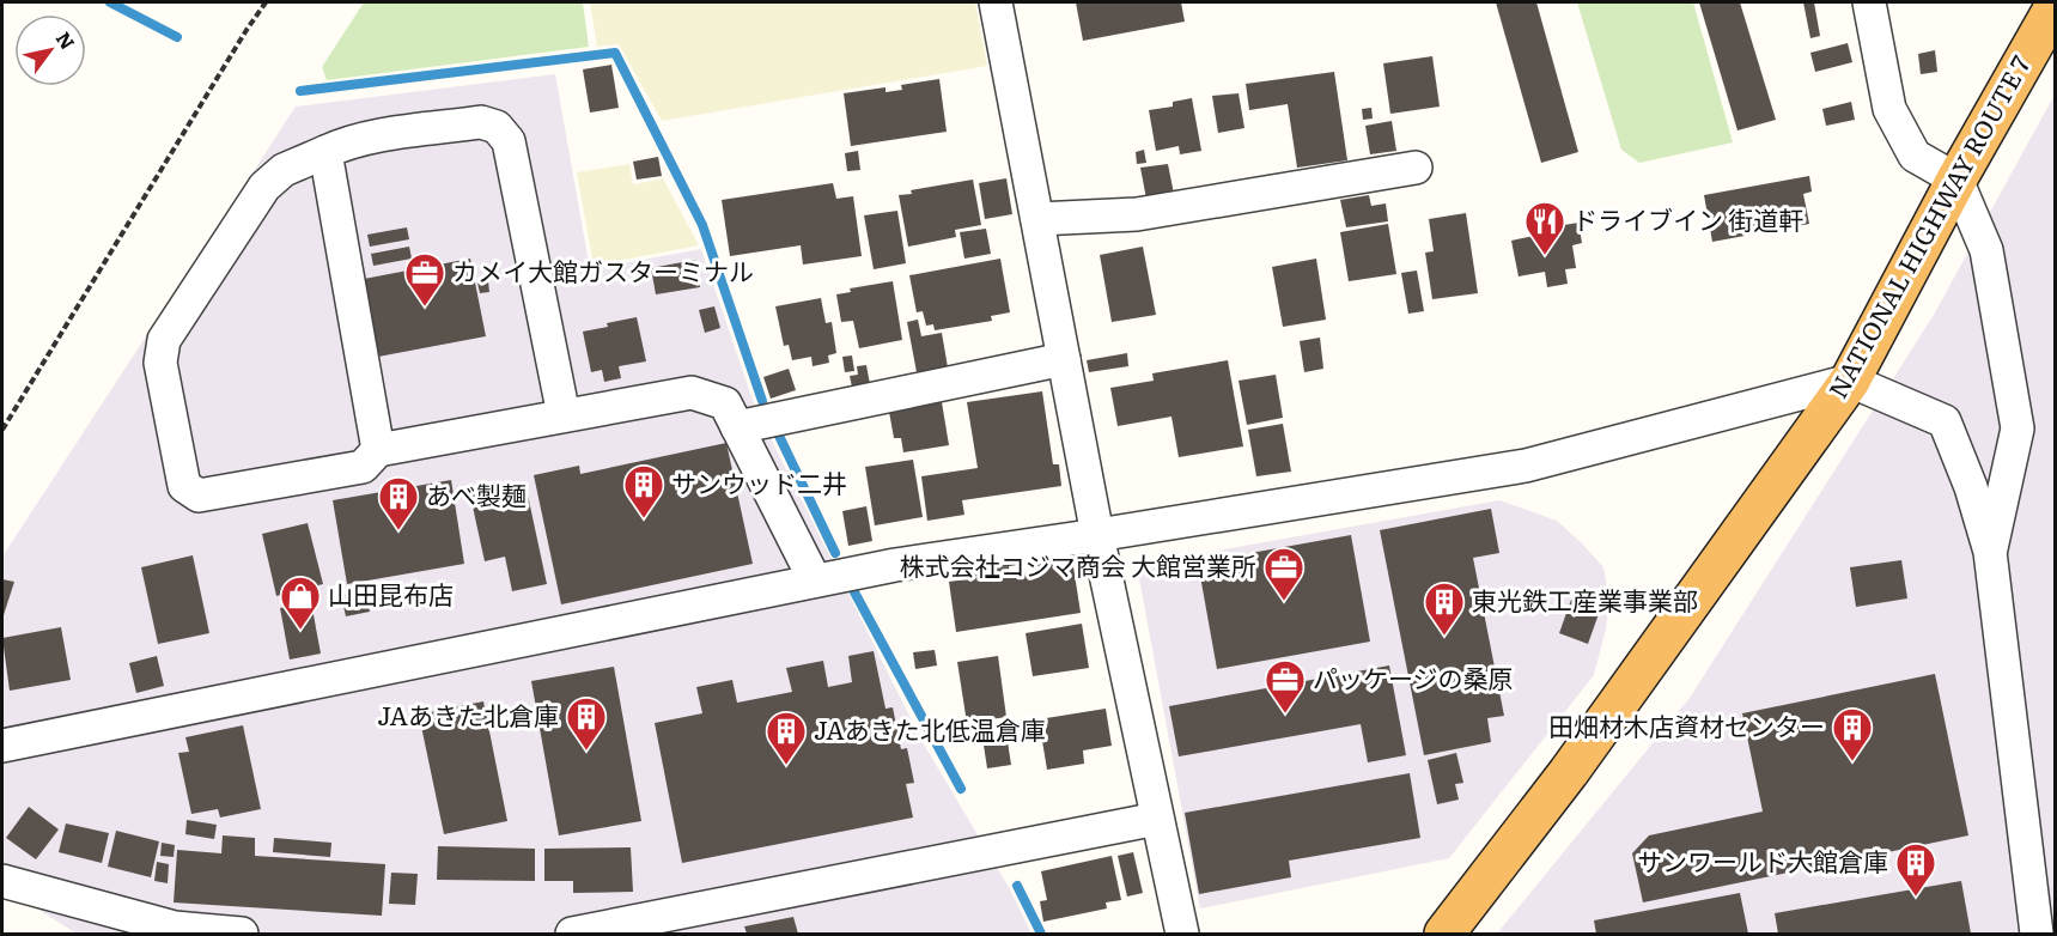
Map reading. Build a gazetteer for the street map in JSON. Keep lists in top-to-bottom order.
{
  "streets": {
    "highway": ["NATIONAL HIGHWAY ROUTE 7"]
  },
  "places": {
    "restaurant": ["ドライブイン 街道軒"],
    "office": ["カメイ大館ガスターミナル", "株式会社コジマ商会 大館営業所", "パッケージの桑原"],
    "building": [
      "サンウッド二井",
      "あべ製麺",
      "東光鉄工産業事業部",
      "JAあきた北倉庫",
      "田畑材木店資材センター",
      "JAあきた北低温倉庫",
      "サンワールド大館倉庫"
    ],
    "shop": ["山田昆布店"]
  },
  "north": "top right"
}
